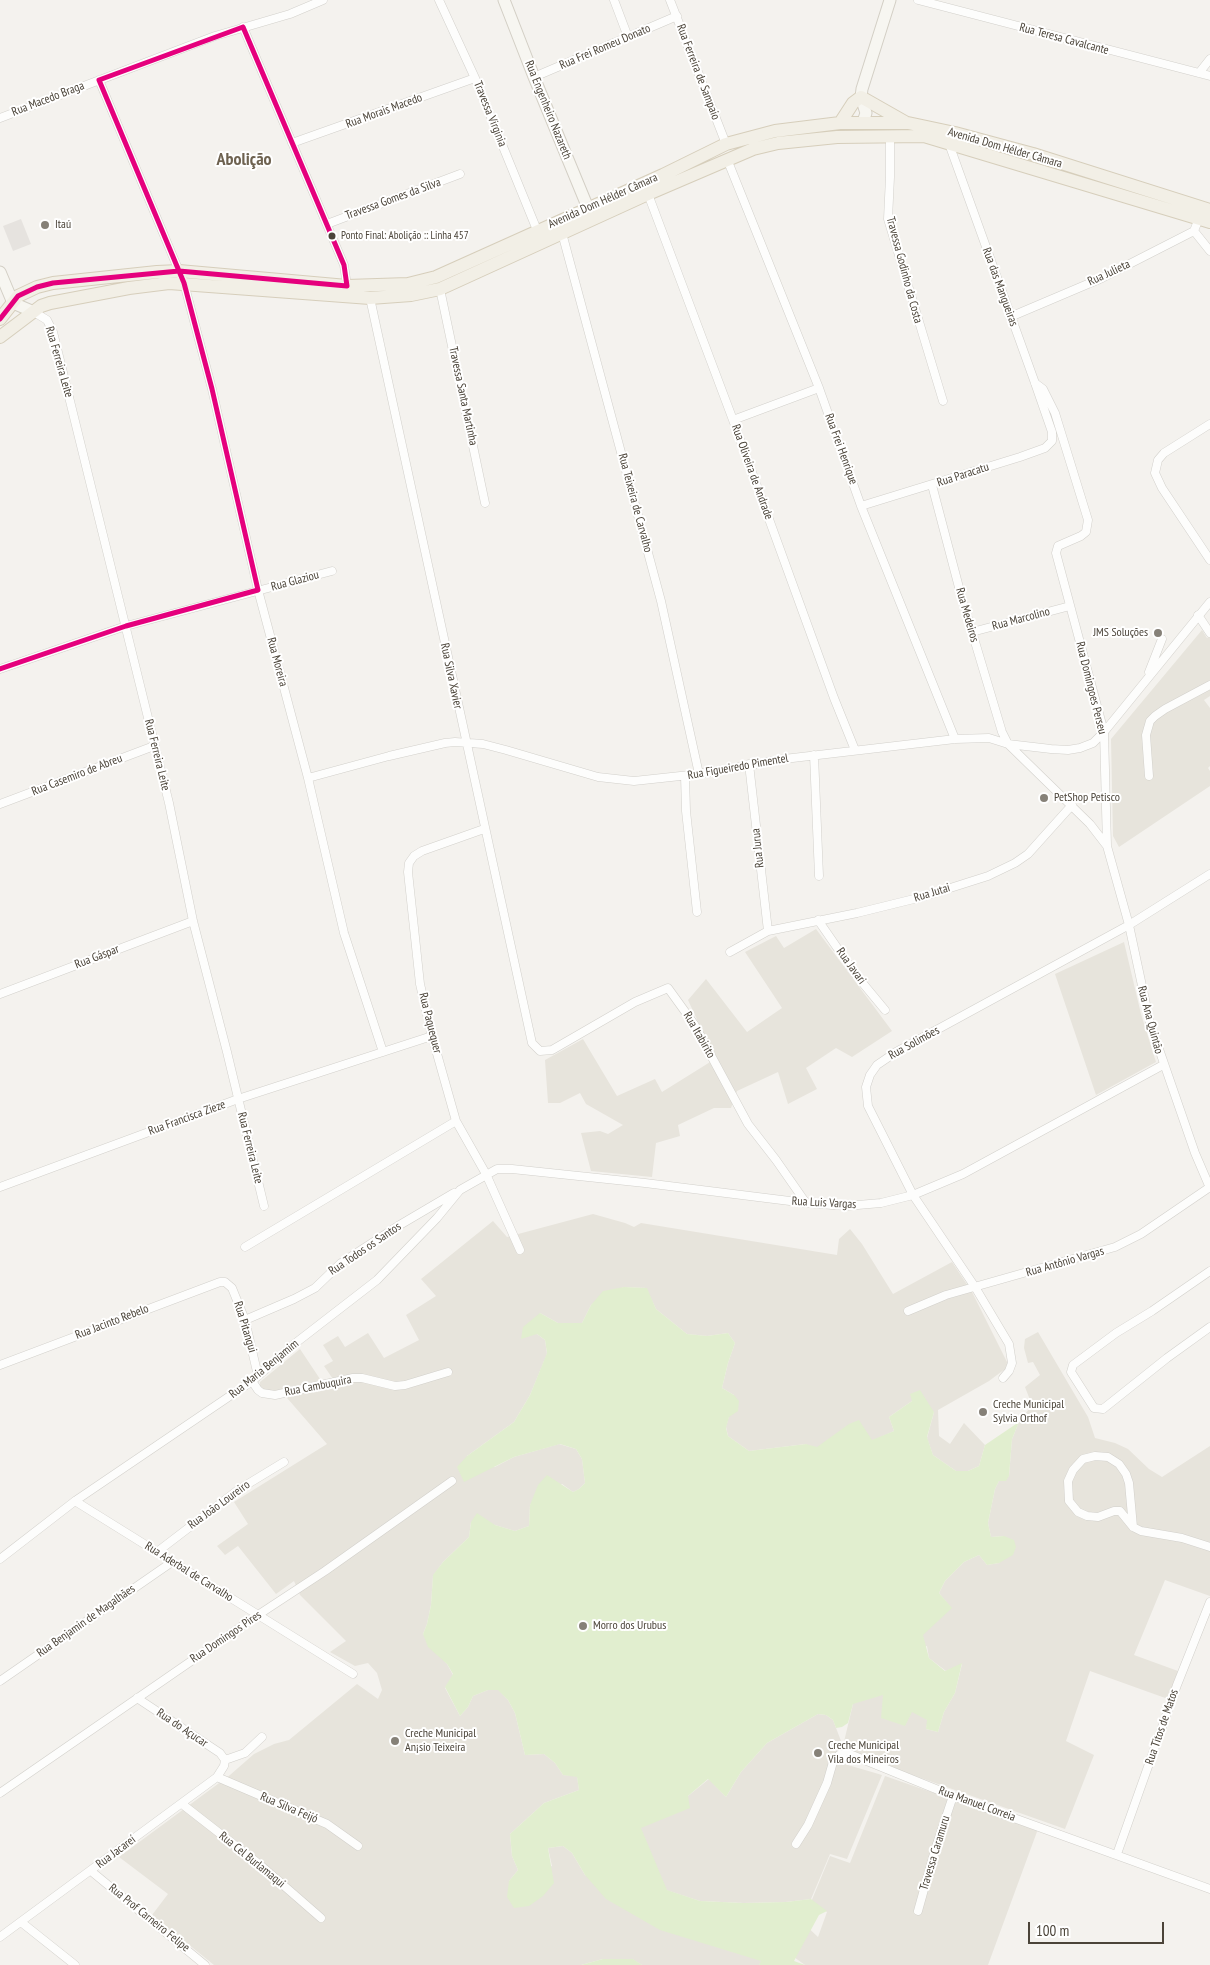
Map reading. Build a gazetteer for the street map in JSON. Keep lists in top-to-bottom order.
{
  "streets": {
    "main road": ["Avenida Dom Hélder Câmara"],
    "street": [
      "Rua Teresa Cavalcante",
      "Rua Frei Romeu Donato",
      "Rua Ferreira de Sampaio",
      "Rua Macedo Braga",
      "Rua Engenheiro Nazareth",
      "Rua Morais Macedo",
      "Travessa Virginia",
      "Travessa Gomes da Silva",
      "Travessa Godinho da Costa",
      "Rua Julieta",
      "Rua das Mangueiras",
      "Rua Ferreira Leite",
      "Travessa Santa Martinha",
      "Rua Frei Henrique",
      "Rua Oliveira de Andrade",
      "Rua Paracatu",
      "Rua Teixeira de Carvalho",
      "Rua Glaziou",
      "Rua Medeiros",
      "Rua Marcolino",
      "Rua Moreira",
      "Rua Silva Xavier",
      "Rua Domingoes Perseu",
      "Rua Figueiredo Pimentel",
      "Rua Casemiro de Abreu",
      "Rua Jurua",
      "Rua Jutai",
      "Rua Gáspar",
      "Rua Javari",
      "Rua Ana Quintão",
      "Rua Paquequer",
      "Rua Itabirito",
      "Rua Solimões",
      "Rua Francisca Zieze",
      "Rua Luis Vargas",
      "Rua Todos os Santos",
      "Rua Antônio Vargas",
      "Rua Jacinto Rebelo",
      "Rua Pitangui",
      "Rua Maria Benjamim",
      "Rua Cambuquira",
      "Rua João Loureiro",
      "Rua Aderbal de Carvalho",
      "Rua Benjamin de Magalhães",
      "Rua Domingos Pires",
      "Rua Titos de Matos",
      "Rua do Açucar",
      "Rua Manuel Correia",
      "Rua Silva Feijó",
      "Rua Jacareí",
      "Travessa Caramuru",
      "Rua Cel Burlamaqui",
      "Rua Prof Carneiro Felipe"
    ]
  },
  "crossings": [
    ["Rua Frei Romeu Donato", "Rua Ferreira de Sampaio"],
    ["Rua Frei Romeu Donato", "Rua Engenheiro Nazareth"],
    ["Rua Ferreira de Sampaio", "Avenida Dom Hélder Câmara"],
    ["Rua Macedo Braga", "Rua Moreira"],
    ["Rua Engenheiro Nazareth", "Avenida Dom Hélder Câmara"],
    ["Rua Morais Macedo", "Travessa Virginia"],
    ["Travessa Virginia", "Avenida Dom Hélder Câmara"],
    ["Avenida Dom Hélder Câmara", "Travessa Godinho da Costa"],
    ["Avenida Dom Hélder Câmara", "Rua das Mangueiras"],
    ["Avenida Dom Hélder Câmara", "Rua Ferreira Leite"],
    ["Avenida Dom Hélder Câmara", "Travessa Santa Martinha"],
    ["Avenida Dom Hélder Câmara", "Rua Frei Henrique"],
    ["Avenida Dom Hélder Câmara", "Rua Oliveira de Andrade"],
    ["Avenida Dom Hélder Câmara", "Rua Teixeira de Carvalho"],
    ["Avenida Dom Hélder Câmara", "Rua Moreira"],
    ["Avenida Dom Hélder Câmara", "Rua Silva Xavier"],
    ["Rua Julieta", "Rua das Mangueiras"],
    ["Rua das Mangueiras", "Rua Paracatu"],
    ["Rua das Mangueiras", "Rua Domingoes Perseu"],
    ["Rua Ferreira Leite", "Rua Glaziou"],
    ["Rua Ferreira Leite", "Rua Casemiro de Abreu"],
    ["Rua Ferreira Leite", "Rua Gáspar"],
    ["Rua Ferreira Leite", "Rua Francisca Zieze"],
    ["Rua Frei Henrique", "Rua Paracatu"],
    ["Rua Frei Henrique", "Rua Figueiredo Pimentel"],
    ["Rua Oliveira de Andrade", "Rua Figueiredo Pimentel"],
    ["Rua Paracatu", "Rua Medeiros"],
    ["Rua Teixeira de Carvalho", "Rua Figueiredo Pimentel"],
    ["Rua Glaziou", "Rua Moreira"],
    ["Rua Medeiros", "Rua Marcolino"],
    ["Rua Medeiros", "Rua Figueiredo Pimentel"],
    ["Rua Marcolino", "Rua Domingoes Perseu"],
    ["Rua Moreira", "Rua Figueiredo Pimentel"],
    ["Rua Moreira", "Rua Francisca Zieze"],
    ["Rua Silva Xavier", "Rua Figueiredo Pimentel"],
    ["Rua Silva Xavier", "Rua Paquequer"],
    ["Rua Silva Xavier", "Rua Itabirito"],
    ["Rua Domingoes Perseu", "Rua Figueiredo Pimentel"],
    ["Rua Domingoes Perseu", "Rua Ana Quintão"],
    ["Rua Figueiredo Pimentel", "Rua Jurua"],
    ["Rua Jurua", "Rua Jutai"],
    ["Rua Jutai", "Rua Javari"],
    ["Rua Ana Quintão", "Rua Solimões"],
    ["Rua Ana Quintão", "Rua Luis Vargas"],
    ["Rua Ana Quintão", "Rua Antônio Vargas"],
    ["Rua Paquequer", "Rua Francisca Zieze"],
    ["Rua Paquequer", "Rua Luis Vargas"],
    ["Rua Paquequer", "Rua Maria Benjamim"],
    ["Rua Itabirito", "Rua Luis Vargas"],
    ["Rua Solimões", "Rua Luis Vargas"],
    ["Rua Solimões", "Rua Antônio Vargas"],
    ["Rua Luis Vargas", "Rua Maria Benjamim"],
    ["Rua Todos os Santos", "Rua Pitangui"],
    ["Rua Todos os Santos", "Rua Maria Benjamim"],
    ["Rua Jacinto Rebelo", "Rua Pitangui"],
    ["Rua Pitangui", "Rua Maria Benjamim"],
    ["Rua Pitangui", "Rua Cambuquira"],
    ["Rua Maria Benjamim", "Rua Cambuquira"],
    ["Rua Maria Benjamim", "Rua Aderbal de Carvalho"],
    ["Rua João Loureiro", "Rua Aderbal de Carvalho"],
    ["Rua Aderbal de Carvalho", "Rua Benjamin de Magalhães"],
    ["Rua Aderbal de Carvalho", "Rua Domingos Pires"],
    ["Rua Domingos Pires", "Rua do Açucar"],
    ["Rua Titos de Matos", "Rua Manuel Correia"],
    ["Rua do Açucar", "Rua Jacareí"],
    ["Rua Manuel Correia", "Travessa Caramuru"],
    ["Rua Silva Feijó", "Rua Jacareí"],
    ["Rua Jacareí", "Rua Cel Burlamaqui"],
    ["Rua Jacareí", "Rua Prof Carneiro Felipe"]
  ],
  "districts": ["Abolição"],
  "places": [
    "Itaú",
    "Ponto Final: Abolição :: Linha 457",
    "JMS Soluções",
    "PetShop Petisco",
    "Creche Municipal Sylvia Orthof",
    "Morro dos Urubus",
    "Creche Municipal An¡sio Teixeira",
    "Creche Municipal Vila dos Mineiros"
  ],
  "scale_bar": "100 m"
}
